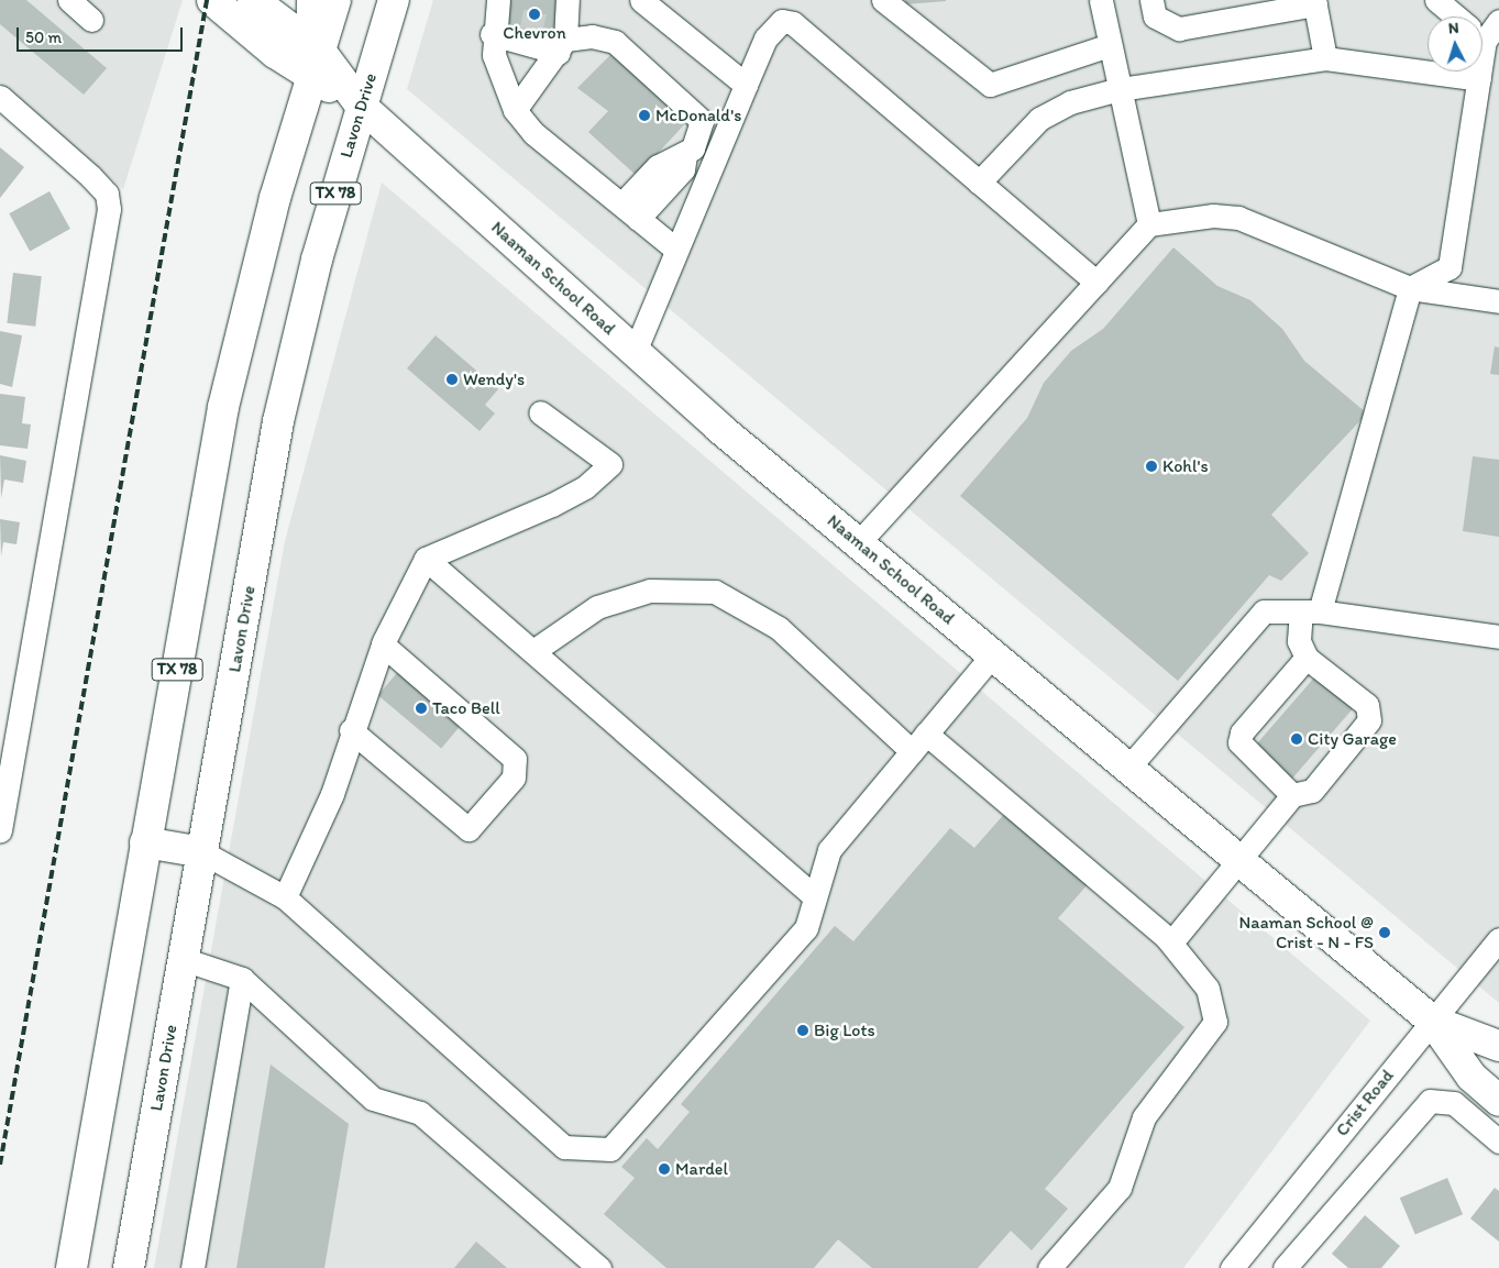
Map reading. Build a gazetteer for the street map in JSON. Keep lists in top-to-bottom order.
{
  "streets": {
    "main road": ["Lavon Drive", "TX 78", "Naaman School Road"],
    "street": ["Crist Road"]
  },
  "crossings": [
    ["Lavon Drive", "Naaman School Road"],
    ["TX 78", "Naaman School Road"],
    ["Naaman School Road", "Crist Road"]
  ],
  "places": [
    "Chevron",
    "McDonald's",
    "Wendy's",
    "Kohl's",
    "Taco Bell",
    "City Garage",
    "Naaman School @ Crist - N - FS",
    "Big Lots",
    "Mardel"
  ],
  "scale_bar": "50 m",
  "north": "top"
}
